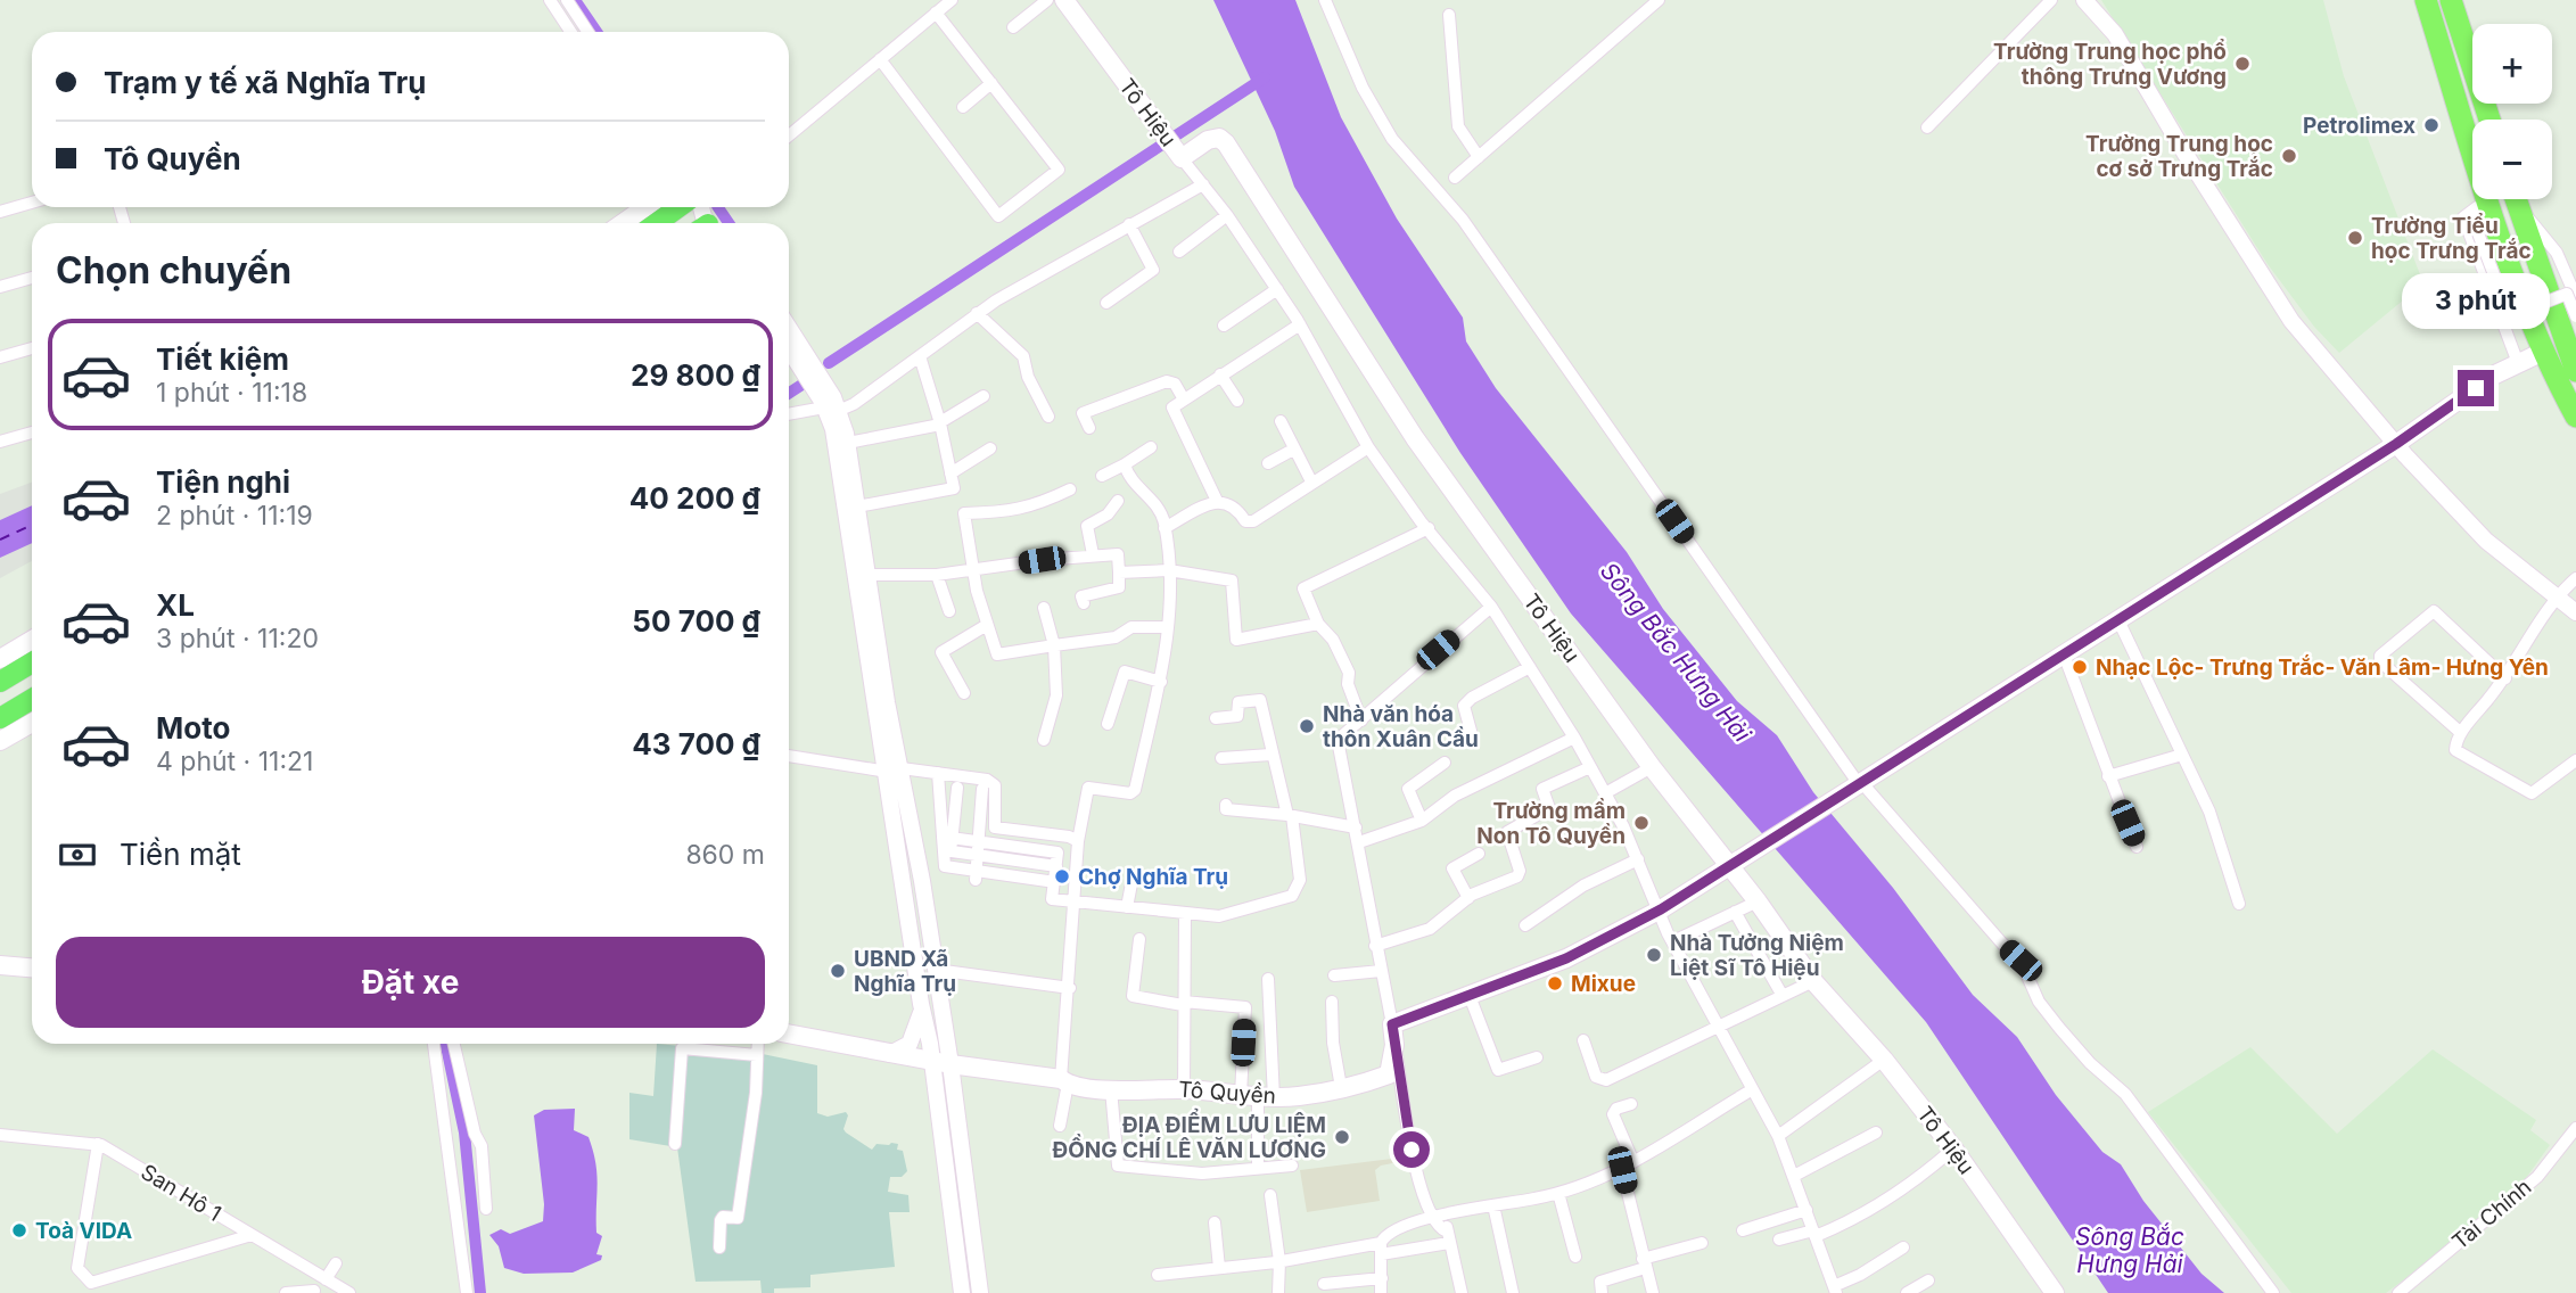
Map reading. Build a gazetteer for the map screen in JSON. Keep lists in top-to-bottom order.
{
  "streets": {
    "main road": ["Tô Hiệu", "Tô Quyền"],
    "street": ["San Hô 1", "Tài Chính"]
  },
  "water": ["Sông Bắc Hưng Hải"],
  "places": [
    "Trường Trung học phổ thông Trưng Vương",
    "Petrolimex",
    "Trường Trung học cơ sở Trưng Trắc",
    "Trường Tiểu học Trưng Trắc",
    "Nhạc Lộc- Trưng Trắc- Văn Lâm- Hưng Yên",
    "Nhà văn hóa thôn Xuân Cầu",
    "Trường mầm Non Tô Quyền",
    "Chợ Nghĩa Trụ",
    "Nhà Tưởng Niệm Liệt Sĩ Tô Hiệu",
    "UBND Xã Nghĩa Trụ",
    "Mixue",
    "ĐỊA ĐIỂM LƯU LIỆM ĐỒNG CHÍ LÊ VĂN LƯƠNG",
    "Toà VIDA"
  ],
  "page": {
    "map_buttons": ["+", "−"],
    "banner": ["Trạm y tế xã Nghĩa Trụ", "Tô Quyền"],
    "heading": "Chọn chuyến",
    "bubble": "3 phút",
    "list": [
      {
        "name": "Tiết kiệm",
        "note": "1 phút · 11:18",
        "value": "29 800 ₫"
      },
      {
        "name": "Tiện nghi",
        "note": "2 phút · 11:19",
        "value": "40 200 ₫"
      },
      {
        "name": "XL",
        "note": "3 phút · 11:20",
        "value": "50 700 ₫"
      },
      {
        "name": "Moto",
        "note": "4 phút · 11:21",
        "value": "43 700 ₫"
      }
    ],
    "pay": ["Tiền mặt", "860 m"],
    "buttons": "Đặt xe"
  }
}
